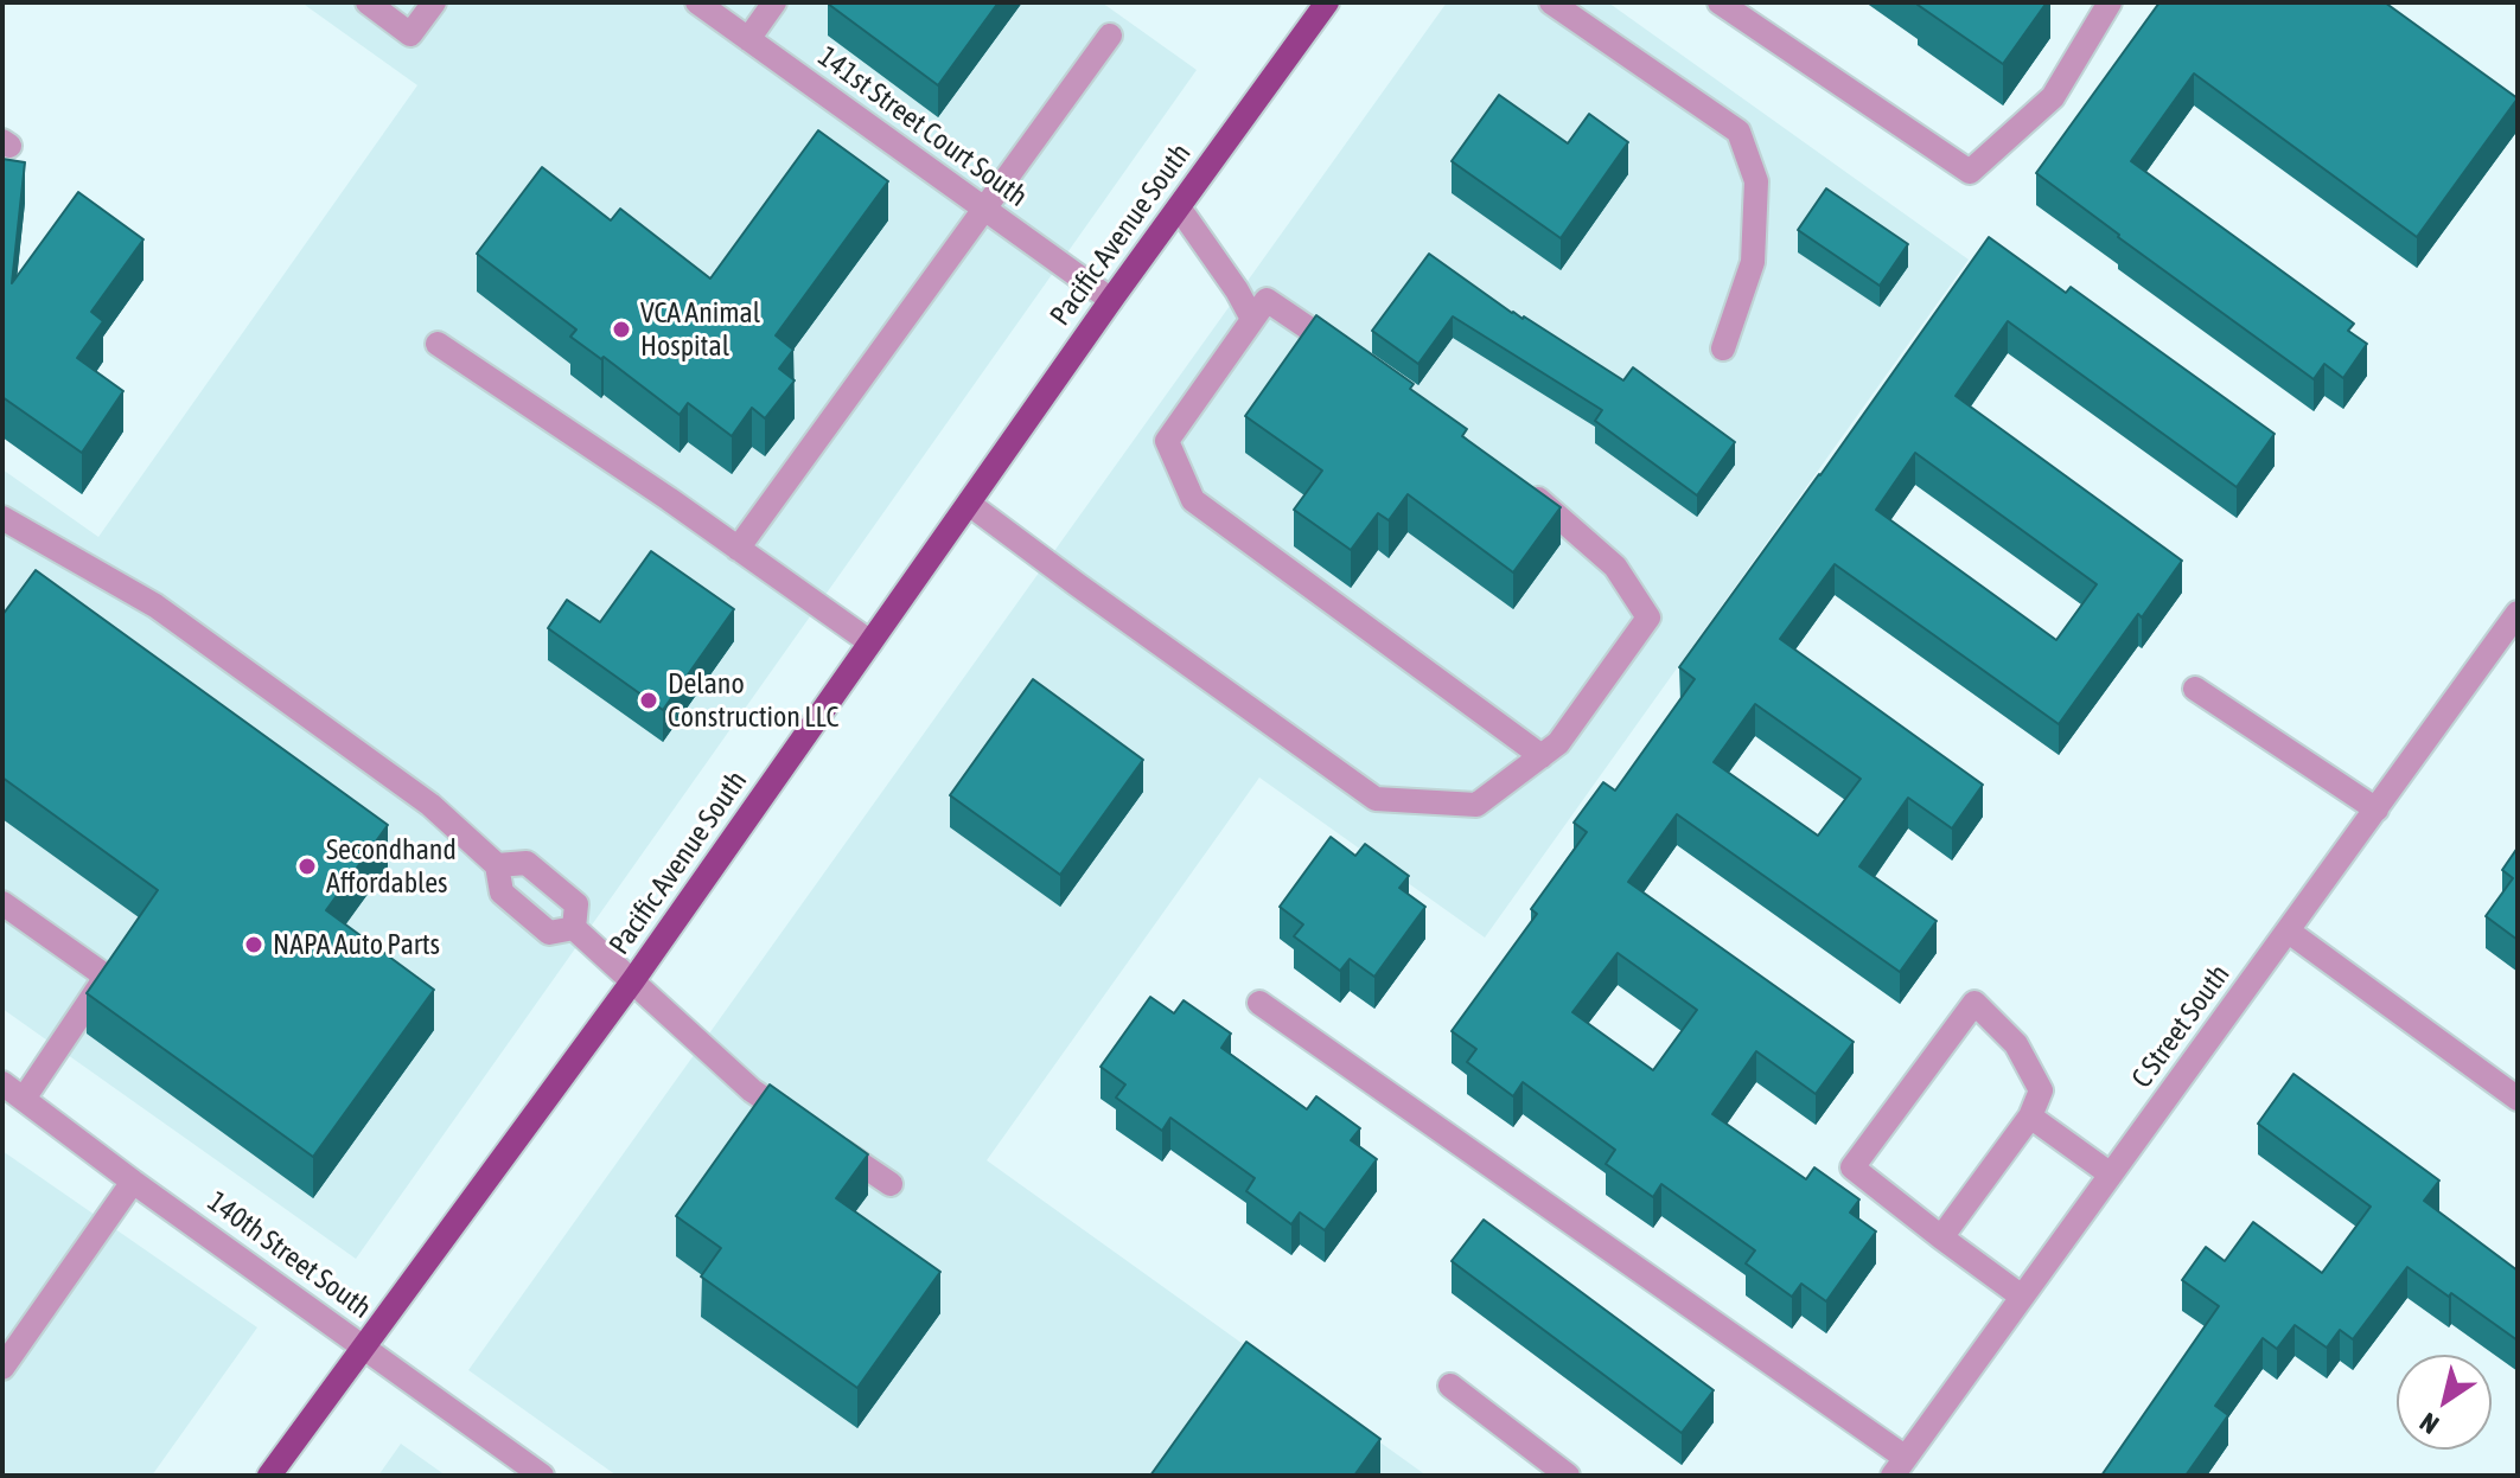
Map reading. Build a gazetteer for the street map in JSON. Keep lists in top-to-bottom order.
{
  "streets": {
    "main road": ["Pacific Avenue South"],
    "street": ["141st Street Court South", "C Street South", "140th Street South"]
  },
  "crossings": [
    ["141st Street Court South", "Pacific Avenue South"],
    ["Pacific Avenue South", "140th Street South"]
  ],
  "places": [
    "VCA Animal Hospital",
    "Delano Construction LLC",
    "Secondhand Affordables",
    "NAPA Auto Parts"
  ],
  "north": "bottom left"
}
